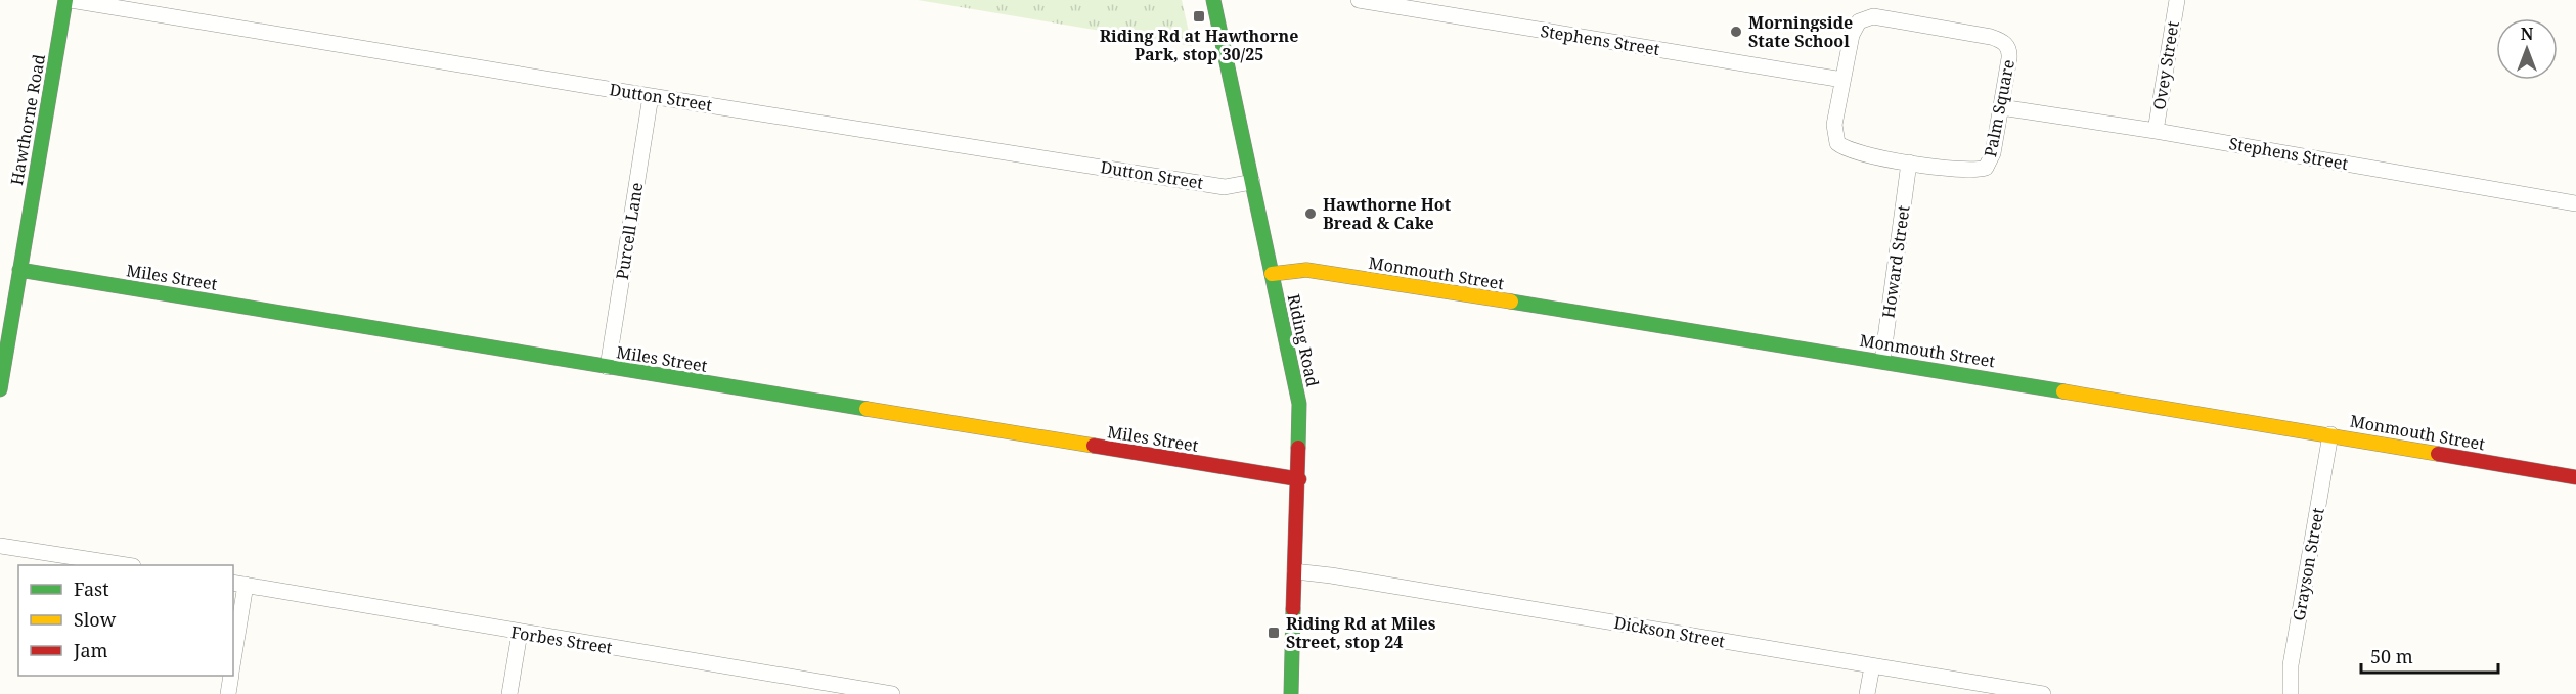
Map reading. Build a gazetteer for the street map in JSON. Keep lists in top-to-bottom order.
{
  "streets": {
    "street": [
      "Stephens Street",
      "Ovey Street",
      "Dutton Street",
      "Palm Square",
      "Hawthorne Road",
      "Purcell Lane",
      "Howard Street",
      "Monmouth Street",
      "Miles Street",
      "Riding Road",
      "Grayson Street",
      "Dickson Street",
      "Forbes Street"
    ]
  },
  "crossings": [
    ["Stephens Street", "Ovey Street"],
    ["Stephens Street", "Palm Square"],
    ["Stephens Street", "Howard Street"],
    ["Dutton Street", "Purcell Lane"],
    ["Dutton Street", "Riding Road"],
    ["Palm Square", "Howard Street"],
    ["Hawthorne Road", "Miles Street"],
    ["Purcell Lane", "Miles Street"],
    ["Howard Street", "Monmouth Street"],
    ["Monmouth Street", "Riding Road"],
    ["Monmouth Street", "Grayson Street"],
    ["Miles Street", "Riding Road"],
    ["Riding Road", "Dickson Street"]
  ],
  "places": {
    "transit": ["Riding Rd at Hawthorne Park, stop 30/25", "Riding Rd at Miles Street, stop 24"],
    "other": ["Morningside State School", "Hawthorne Hot Bread & Cake"]
  },
  "legend": ["Fast", "Slow", "Jam"],
  "scale_bar": "50 m",
  "north": "top"
}
